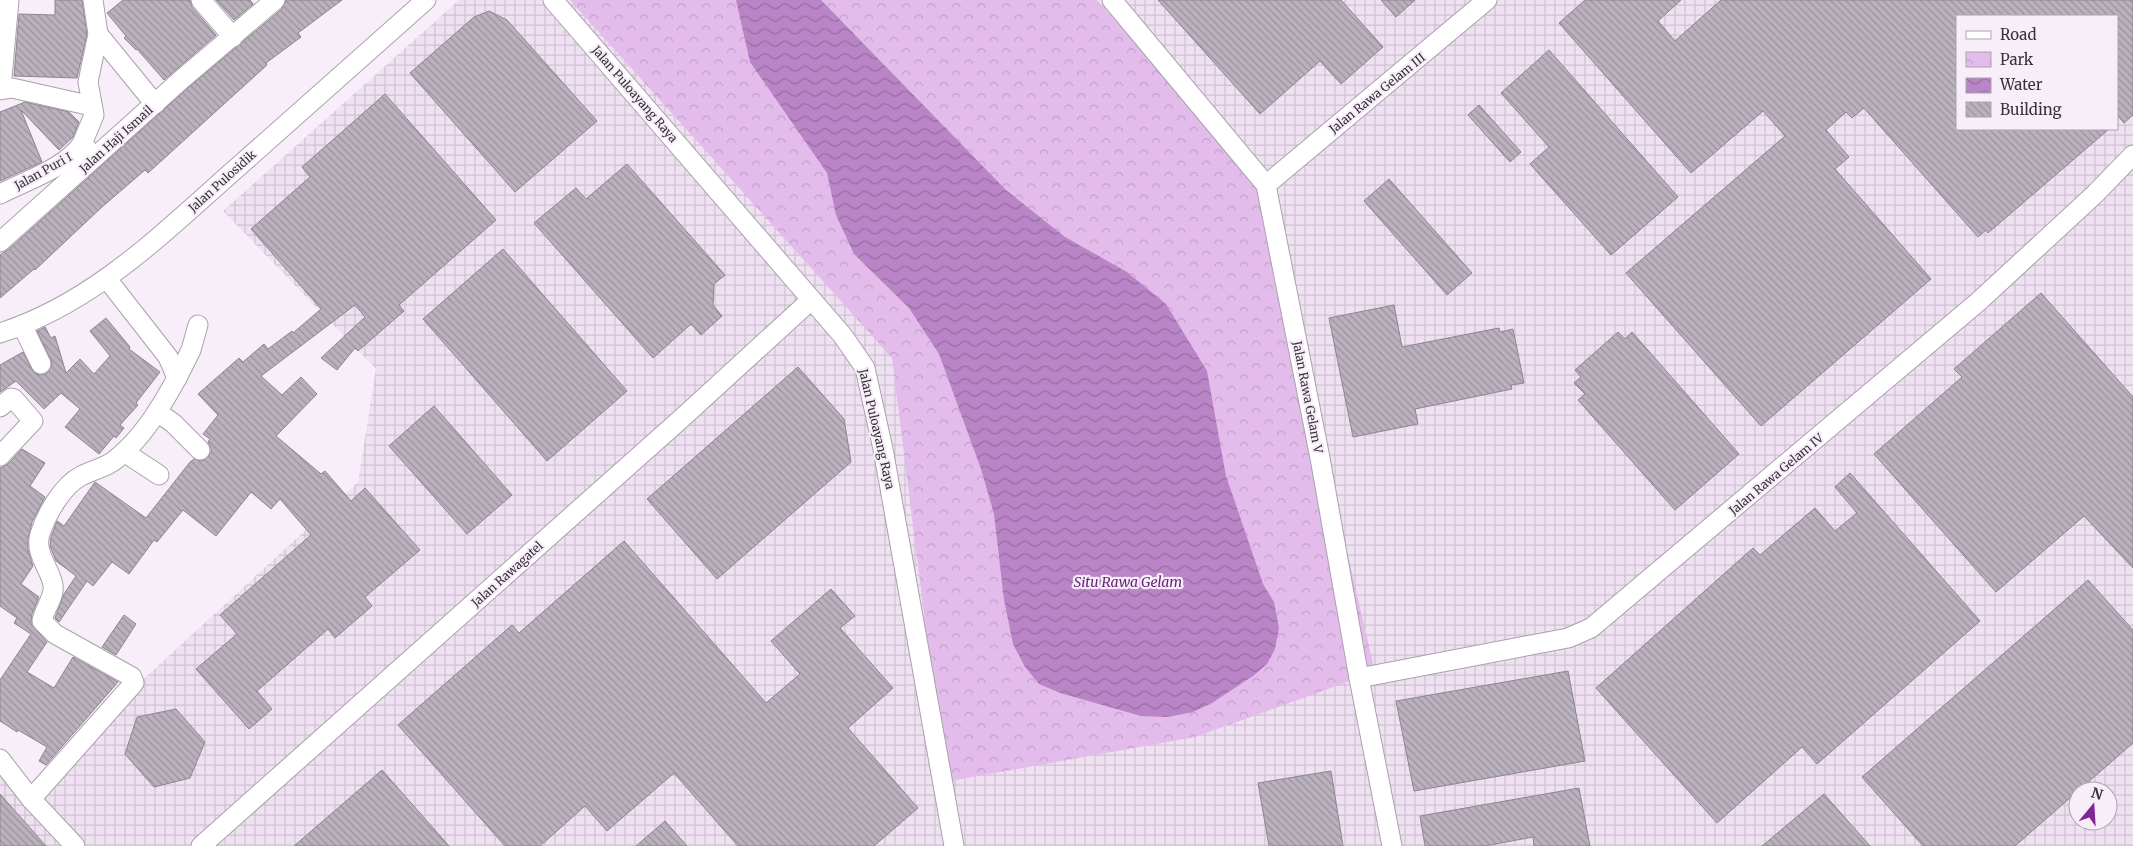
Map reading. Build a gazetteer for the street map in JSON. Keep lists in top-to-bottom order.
{
  "streets": {
    "street": [
      "Jalan Rawa Gelam III",
      "Jalan Puloayang Raya",
      "Jalan Haji Ismail",
      "Jalan Puri I",
      "Jalan Pulosidik",
      "Jalan Rawa Gelam V",
      "Jalan Rawa Gelam IV",
      "Jalan Rawagatel"
    ]
  },
  "crossings": [
    ["Jalan Rawa Gelam III", "Jalan Rawa Gelam V"],
    ["Jalan Puloayang Raya", "Jalan Rawagatel"],
    ["Jalan Haji Ismail", "Jalan Puri I"],
    ["Jalan Rawa Gelam V", "Jalan Rawa Gelam IV"]
  ],
  "water": ["Situ Rawa Gelam"],
  "legend": [
    "Road",
    "Park",
    "Water",
    "Building"
  ],
  "north": "top"
}
